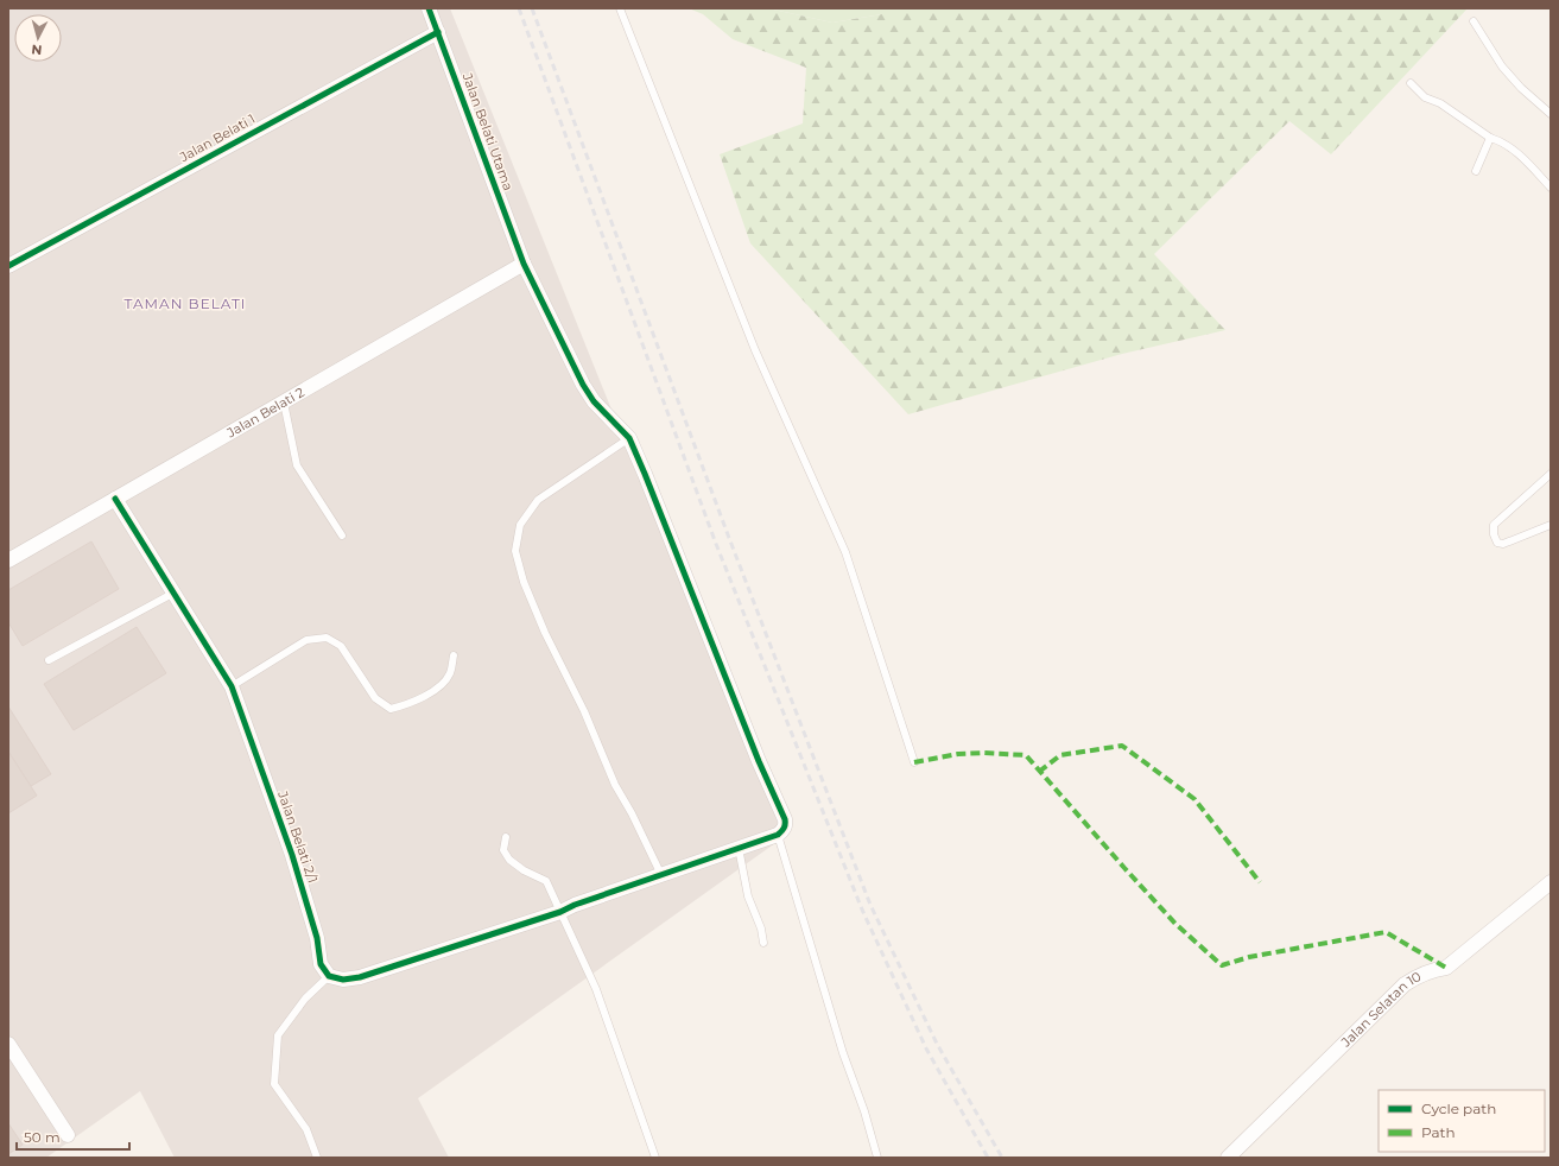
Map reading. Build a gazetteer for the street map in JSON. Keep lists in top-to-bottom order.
{
  "streets": {
    "street": [
      "Jalan Belati Utama",
      "Jalan Belati 1",
      "Jalan Belati 2",
      "Jalan Belati 2/1",
      "Jalan Selatan 10"
    ]
  },
  "crossings": [
    ["Jalan Belati Utama", "Jalan Belati 1"],
    ["Jalan Belati Utama", "Jalan Belati 2"],
    ["Jalan Belati 2", "Jalan Belati 2/1"]
  ],
  "districts": ["TAMAN BELATI"],
  "legend": ["Cycle path", "Path"],
  "scale_bar": "50 m",
  "north": "bottom"
}
